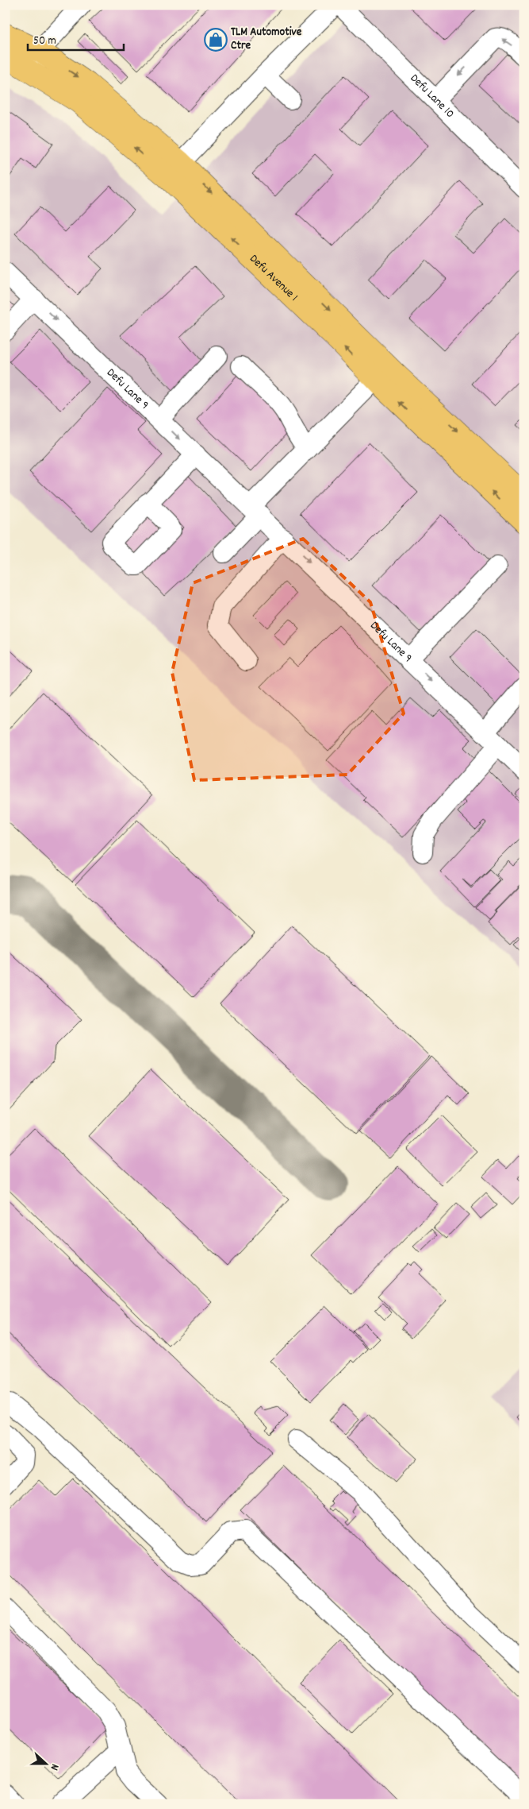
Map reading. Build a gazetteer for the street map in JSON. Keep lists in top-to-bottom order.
{
  "streets": {
    "main road": ["Defu Avenue 1"],
    "street": ["Defu Lane 10", "Defu Lane 9"]
  },
  "one_way": ["Defu Lane 9"],
  "places": {
    "shop": ["TLM Automotive Ctre"]
  },
  "scale_bar": "50 m",
  "north": "right"
}
